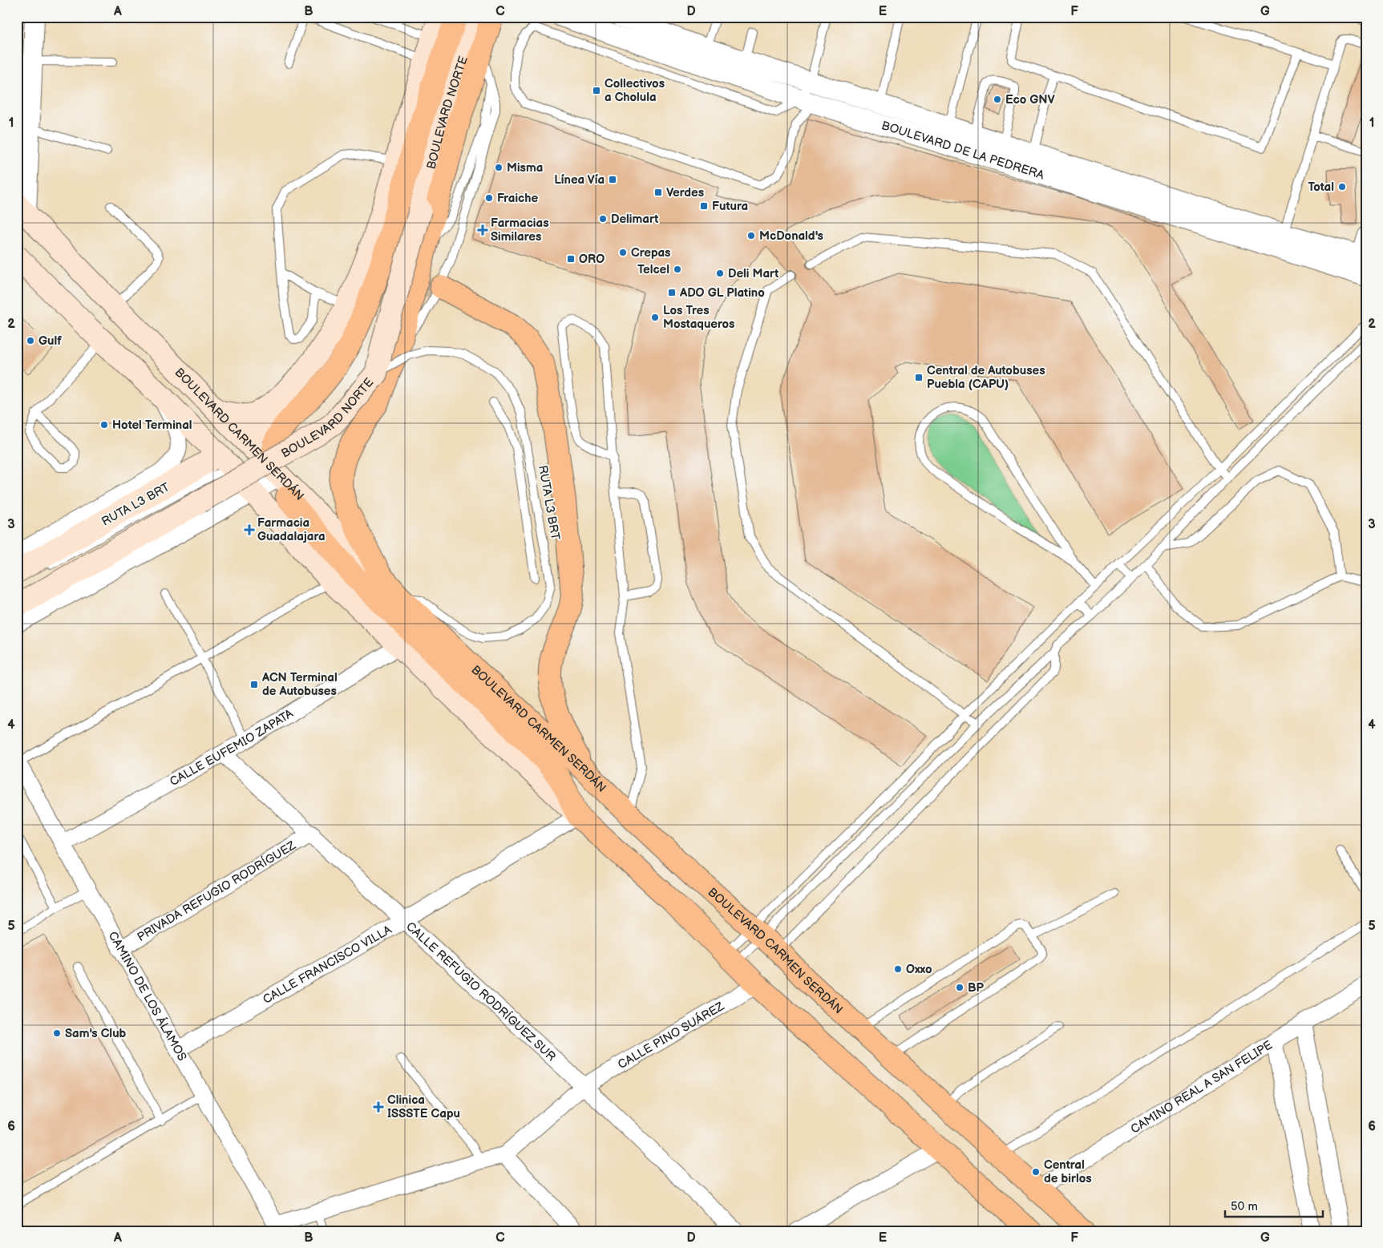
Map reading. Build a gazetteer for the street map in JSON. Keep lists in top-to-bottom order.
{
  "streets": {
    "main road": ["BOULEVARD NORTE", "BOULEVARD CARMEN SERDÁN"],
    "street": [
      "BOULEVARD DE LA PEDRERA",
      "CALLE EUFEMIO ZAPATA",
      "PRIVADA REFUGIO RODRÍGUEZ",
      "CALLE FRANCISCO VILLA",
      "CALLE REFUGIO RODRÍGUEZ SUR",
      "CAMINO DE LOS ÁLAMOS",
      "CALLE PINO SUÁREZ",
      "CAMINO REAL A SAN FELIPE"
    ],
    "lane": ["RUTA L3 BRT"]
  },
  "crossings": [
    ["BOULEVARD NORTE", "BOULEVARD CARMEN SERDÁN"],
    ["BOULEVARD NORTE", "RUTA L3 BRT"],
    ["BOULEVARD CARMEN SERDÁN", "RUTA L3 BRT"],
    ["BOULEVARD CARMEN SERDÁN", "CAMINO REAL A SAN FELIPE"],
    ["CALLE EUFEMIO ZAPATA", "CALLE REFUGIO RODRÍGUEZ SUR"],
    ["CALLE EUFEMIO ZAPATA", "CAMINO DE LOS ÁLAMOS"],
    ["PRIVADA REFUGIO RODRÍGUEZ", "CALLE REFUGIO RODRÍGUEZ SUR"],
    ["PRIVADA REFUGIO RODRÍGUEZ", "CAMINO DE LOS ÁLAMOS"],
    ["CALLE FRANCISCO VILLA", "CALLE REFUGIO RODRÍGUEZ SUR"],
    ["CALLE FRANCISCO VILLA", "CAMINO DE LOS ÁLAMOS"],
    ["CALLE REFUGIO RODRÍGUEZ SUR", "CALLE PINO SUÁREZ"]
  ],
  "places": {
    "transit": [
      "Collectivos a Cholula",
      "Línea Vía",
      "Verdes",
      "Futura",
      "ORO",
      "ADO GL Platino",
      "Central de Autobuses Puebla (CAPU)",
      "ACN Terminal de Autobuses"
    ],
    "other": [
      "Eco GNV",
      "Misma",
      "Total",
      "Fraiche",
      "Delimart",
      "McDonald's",
      "Crepas",
      "Telcel",
      "Deli Mart",
      "Los Tres Mostaqueros",
      "Gulf",
      "Hotel Terminal",
      "Oxxo",
      "BP",
      "Sam's Club",
      "Central de birlos"
    ],
    "health": ["Farmacias Similares", "Farmacia Guadalajara", "Clinica ISSSTE Capu"]
  },
  "scale_bar": "50 m",
  "grid": {
    "columns": [
      "A",
      "B",
      "C",
      "D",
      "E",
      "F",
      "G"
    ],
    "rows": [
      "1",
      "2",
      "3",
      "4",
      "5",
      "6"
    ]
  }
}
